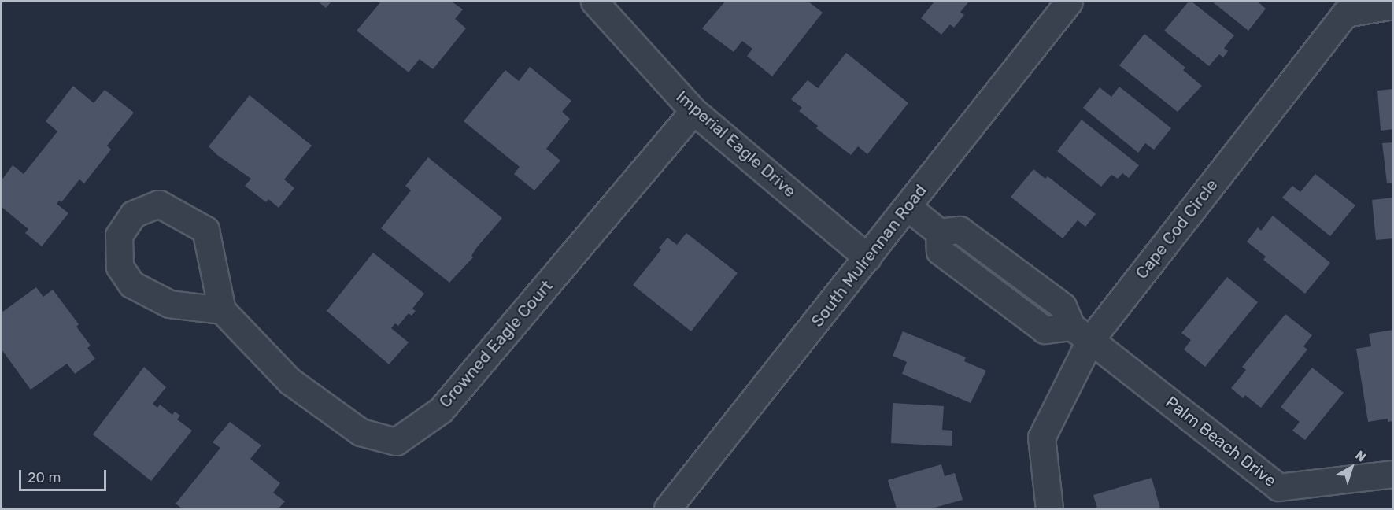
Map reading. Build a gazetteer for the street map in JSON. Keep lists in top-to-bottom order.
{
  "streets": {
    "street": [
      "Imperial Eagle Drive",
      "Cape Cod Circle",
      "South Mulrennan Road",
      "Crowned Eagle Court",
      "Palm Beach Drive"
    ]
  },
  "crossings": [
    ["Imperial Eagle Drive", "South Mulrennan Road"],
    ["Imperial Eagle Drive", "Crowned Eagle Court"],
    ["Cape Cod Circle", "Palm Beach Drive"]
  ],
  "scale_bar": "20 m",
  "north": "top right"
}
